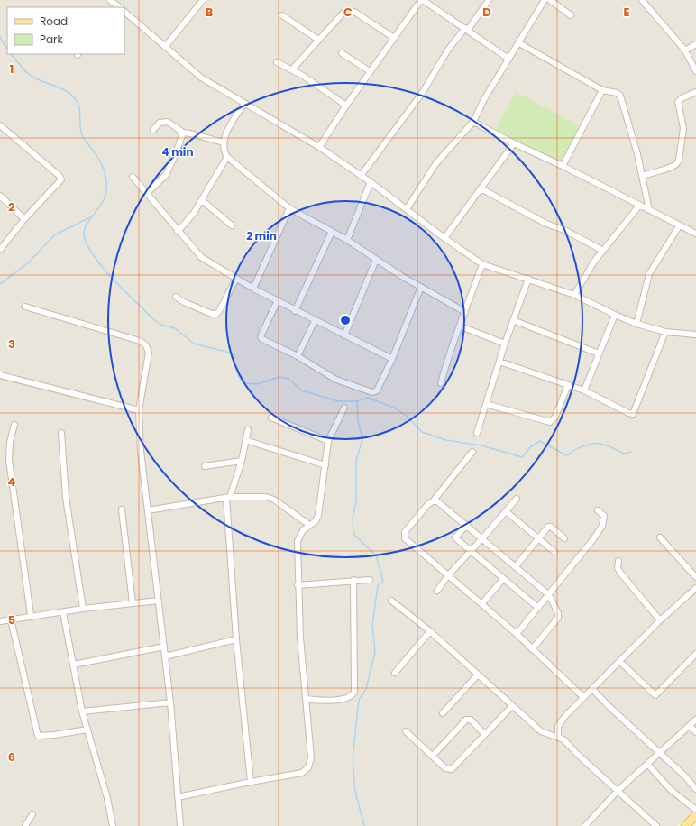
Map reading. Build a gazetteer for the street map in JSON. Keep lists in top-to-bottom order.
{
  "legend": ["Road", "Park"],
  "grid": {
    "columns": [
      "B",
      "C",
      "D",
      "E"
    ],
    "rows": [
      "1",
      "2",
      "3",
      "4",
      "5",
      "6"
    ]
  },
  "rings": ["4 min", "2 min"]
}
